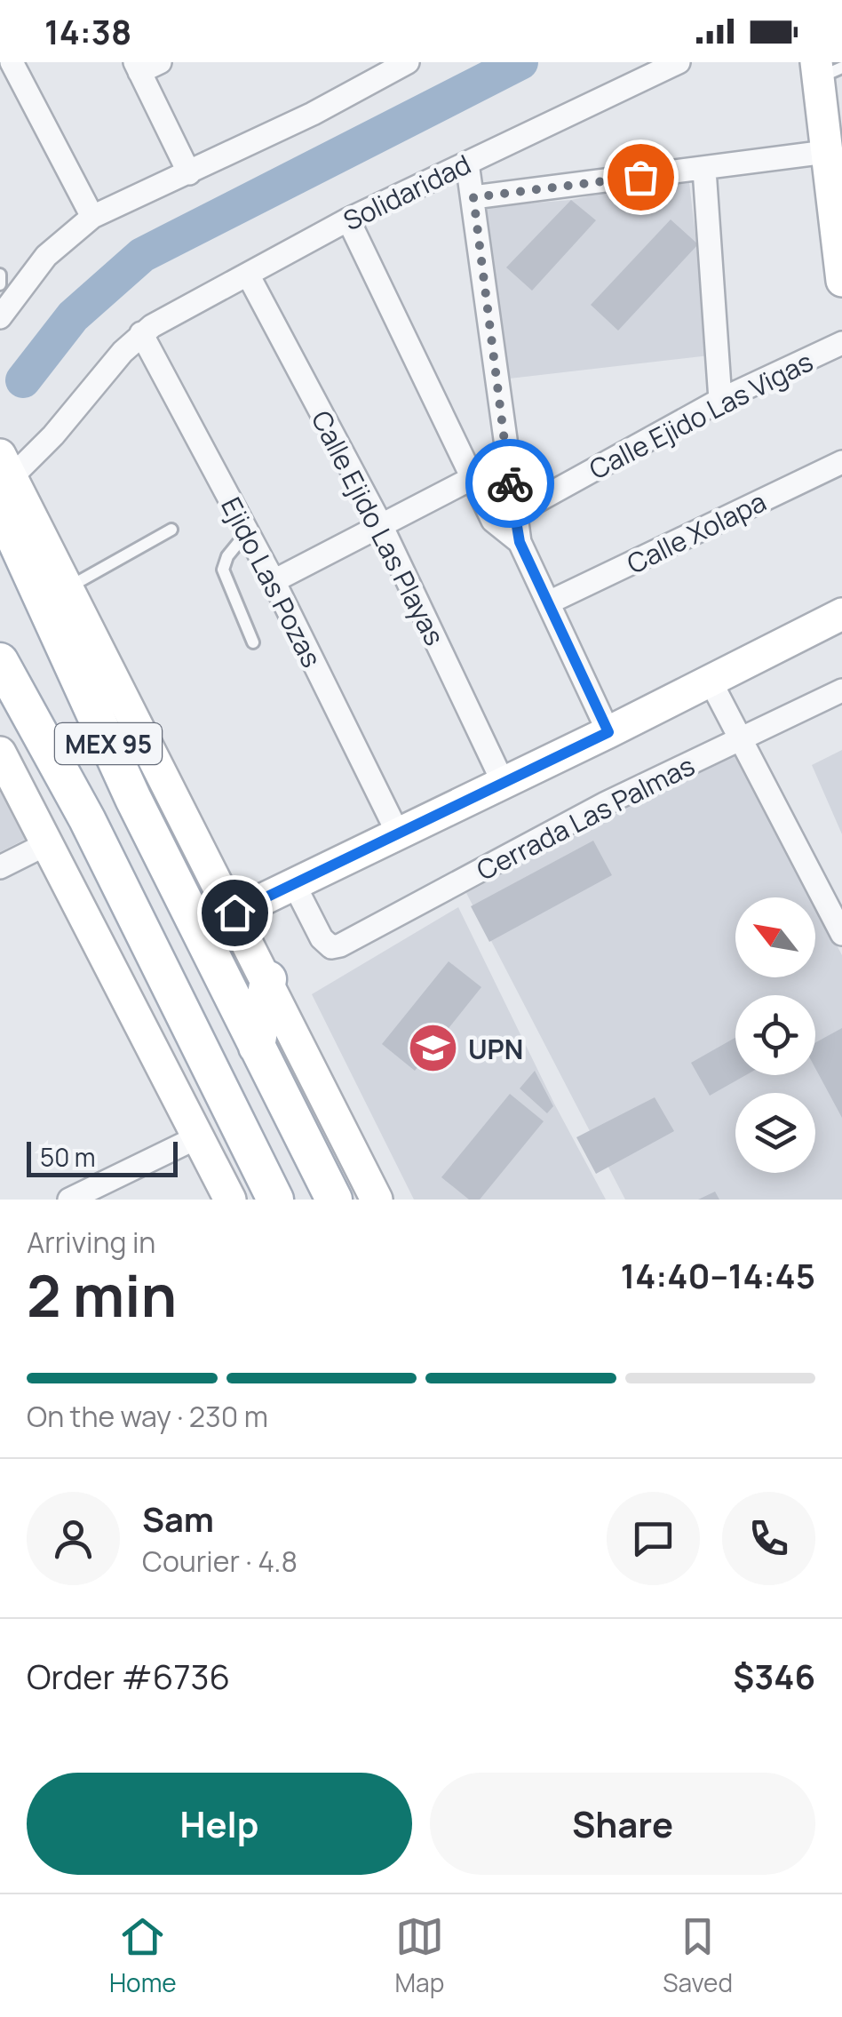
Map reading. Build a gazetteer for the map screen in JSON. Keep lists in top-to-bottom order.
{
  "streets": {
    "main road": ["MEX 95"],
    "street": [
      "Solidaridad",
      "Calle Ejido Las Vigas",
      "Calle Ejido Las Playas",
      "Calle Xolapa",
      "Ejido Las Pozas",
      "Cerrada Las Palmas"
    ]
  },
  "crossings": [
    ["Solidaridad", "Calle Ejido Las Playas"],
    ["Solidaridad", "Ejido Las Pozas"],
    ["Solidaridad", "MEX 95"]
  ],
  "places": {
    "school or university": ["UPN"]
  },
  "scale_bar": "50 m",
  "north": "top left",
  "page": {
    "status": "14:38",
    "scale": "50 m",
    "heading": ["2 min", "Arriving in", "14:40–14:45"],
    "panel": [
      "Sam",
      "Courier · 4.8",
      "Order #6736",
      "$346"
    ],
    "bar": "On the way · 230 m",
    "buttons": ["Help", "Share"],
    "tabs": ["Home", "Map", "Saved"]
  }
}
